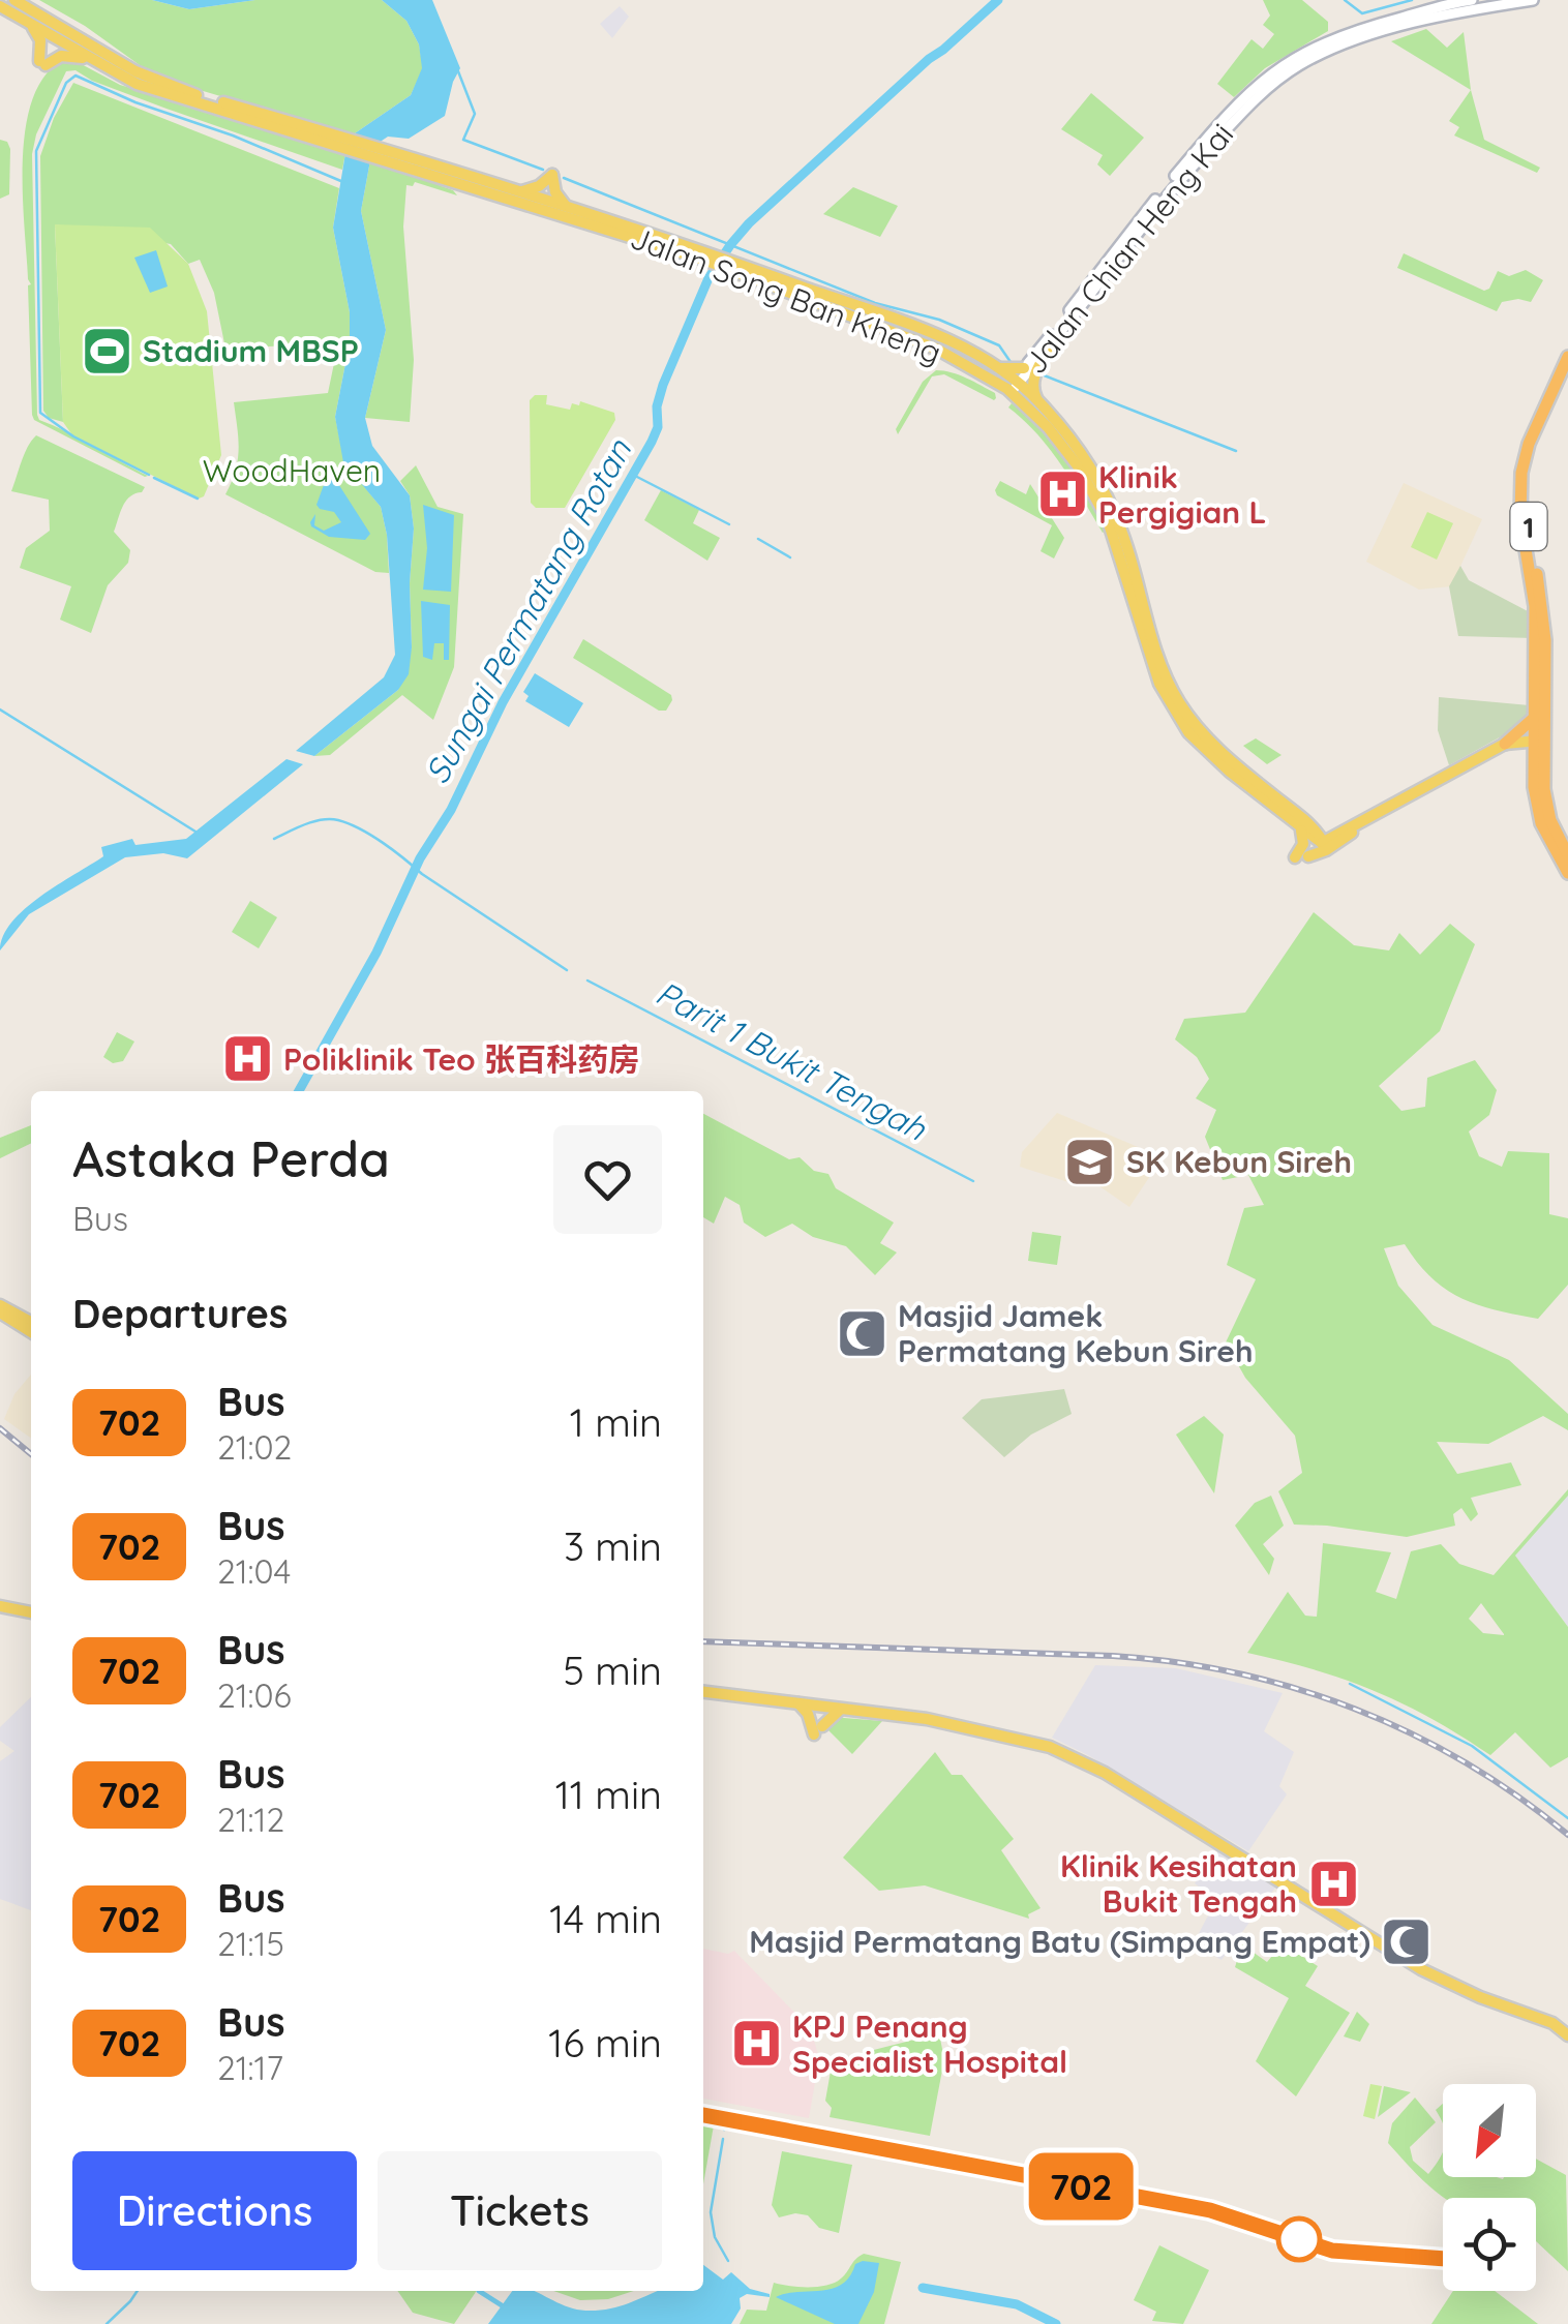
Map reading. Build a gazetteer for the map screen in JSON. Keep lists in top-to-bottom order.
{
  "streets": {
    "highway": ["1"],
    "main road": ["Jalan Chian Heng Kai", "Jalan Song Ban Kheng"]
  },
  "crossings": [
    ["Jalan Chian Heng Kai", "Jalan Song Ban Kheng"]
  ],
  "water": ["Sungai Permatang Rotan", "Parit 1 Bukit Tengah"],
  "parks": ["WoodHaven"],
  "places": {
    "sports": ["Stadium MBSP"],
    "hospital": [
      "Klinik Pergigian L",
      "Poliklinik Teo 张百科药房",
      "Klinik Kesihatan Bukit Tengah",
      "KPJ Penang Specialist Hospital"
    ],
    "school or university": ["SK Kebun Sireh"],
    "mosque": ["Masjid Jamek Permatang Kebun Sireh", "Masjid Permatang Batu (Simpang Empat)"]
  },
  "lines": ["bus line 702"],
  "north": "bottom left",
  "page": {
    "on_map": "702",
    "heading": [
      ["Astaka Perda", "Bus"],
      "Departures"
    ],
    "list": [
      {
        "mark": "702",
        "name": "Bus",
        "note": "21:02",
        "value": "1 min"
      },
      {
        "mark": "702",
        "name": "Bus",
        "note": "21:04",
        "value": "3 min"
      },
      {
        "mark": "702",
        "name": "Bus",
        "note": "21:06",
        "value": "5 min"
      },
      {
        "mark": "702",
        "name": "Bus",
        "note": "21:12",
        "value": "11 min"
      },
      {
        "mark": "702",
        "name": "Bus",
        "note": "21:15",
        "value": "14 min"
      },
      {
        "mark": "702",
        "name": "Bus",
        "note": "21:17",
        "value": "16 min"
      }
    ],
    "buttons": ["Directions", "Tickets"]
  }
}
